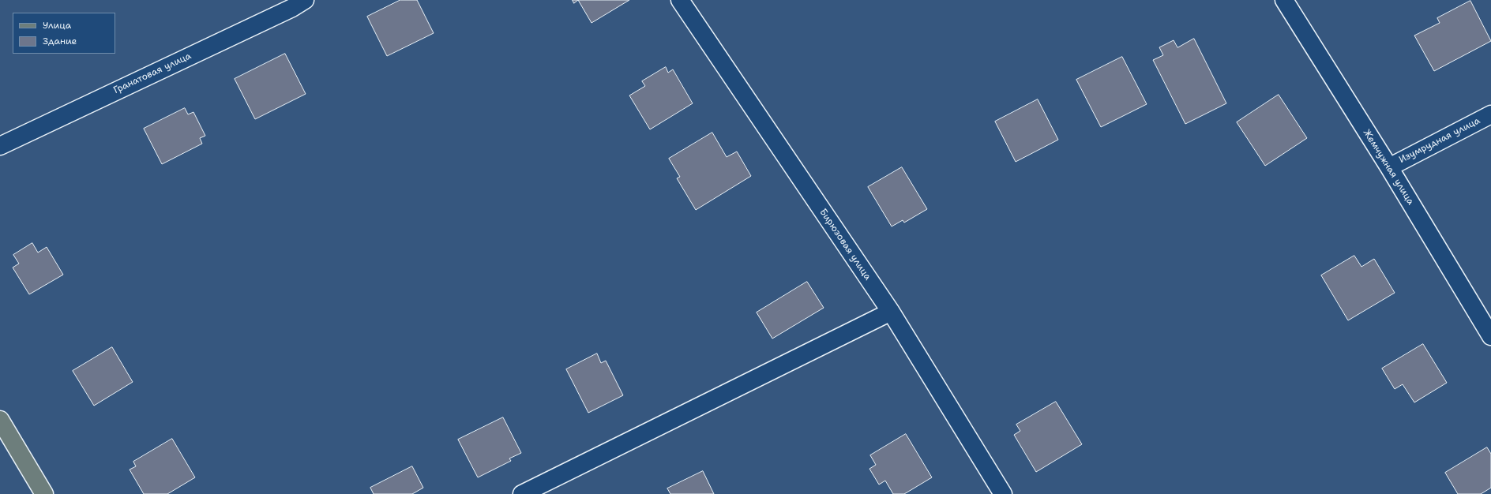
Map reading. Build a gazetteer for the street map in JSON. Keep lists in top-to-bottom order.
{
  "streets": {
    "street": [
      "Гранатовая улица",
      "Изумрудная улица",
      "Жемчужная улица",
      "Бирюзовая улица"
    ]
  },
  "crossings": [
    ["Изумрудная улица", "Жемчужная улица"]
  ],
  "legend": ["Улица", "Здание"]
}
